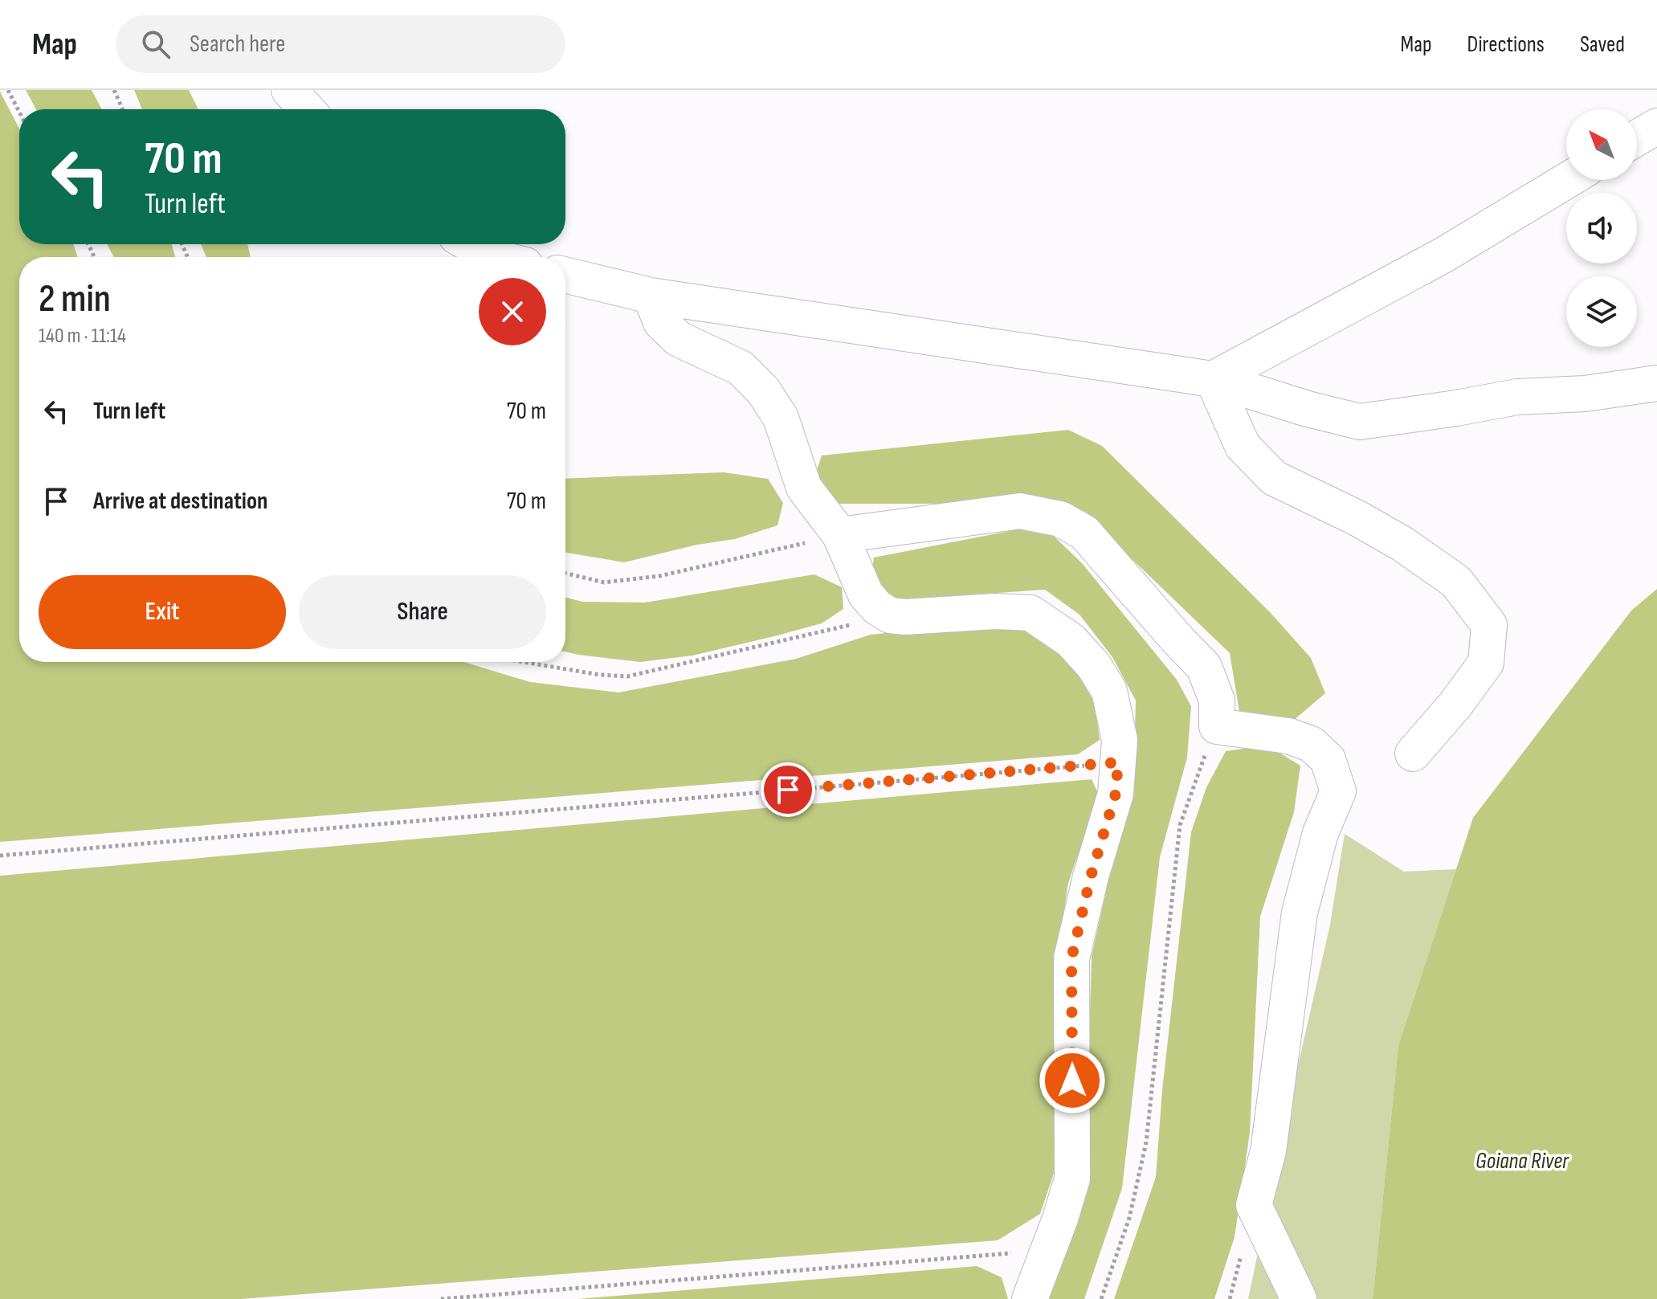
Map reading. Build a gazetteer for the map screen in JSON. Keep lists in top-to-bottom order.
{
  "water": ["Goiana River"],
  "north": "top left",
  "page": {
    "header": "Map",
    "search": "Search here",
    "nav": ["Map", "Directions", "Saved"],
    "turn": ["70 m", "Turn left"],
    "heading": ["2 min", "140 m · 11:14"],
    "list": [
      {
        "name": "Turn left",
        "value": "70 m"
      },
      {
        "name": "Arrive at destination",
        "value": "70 m"
      }
    ],
    "buttons": ["Exit", "Share"]
  }
}
